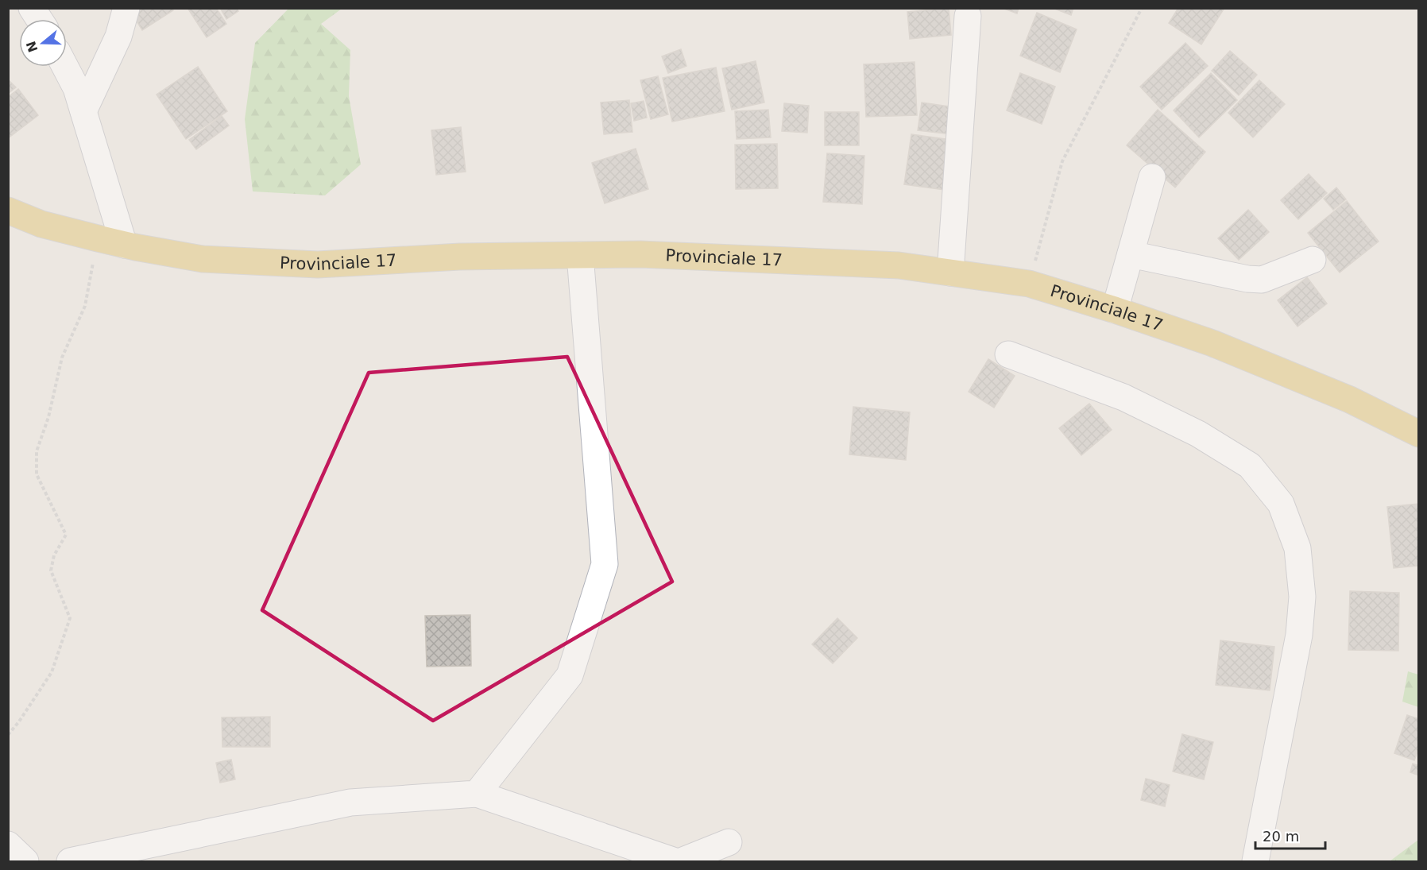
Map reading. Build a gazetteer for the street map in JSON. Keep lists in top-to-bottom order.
{
  "streets": {
    "main road": ["Provinciale 17"]
  },
  "scale_bar": "20 m",
  "north": "left"
}
